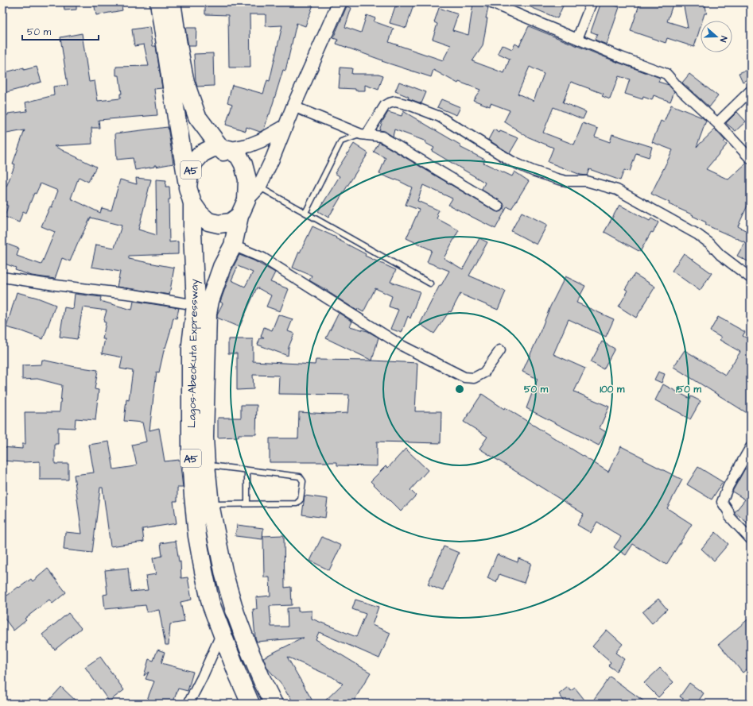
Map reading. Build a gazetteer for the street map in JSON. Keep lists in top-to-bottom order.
{
  "streets": {
    "highway": ["A5", "Lagos-Abeokuta Expressway"]
  },
  "crossings": [
    ["A5", "Lagos-Abeokuta Expressway"]
  ],
  "scale_bar": "50 m",
  "north": "right",
  "rings": ["50 m", "100 m", "150 m"]
}
